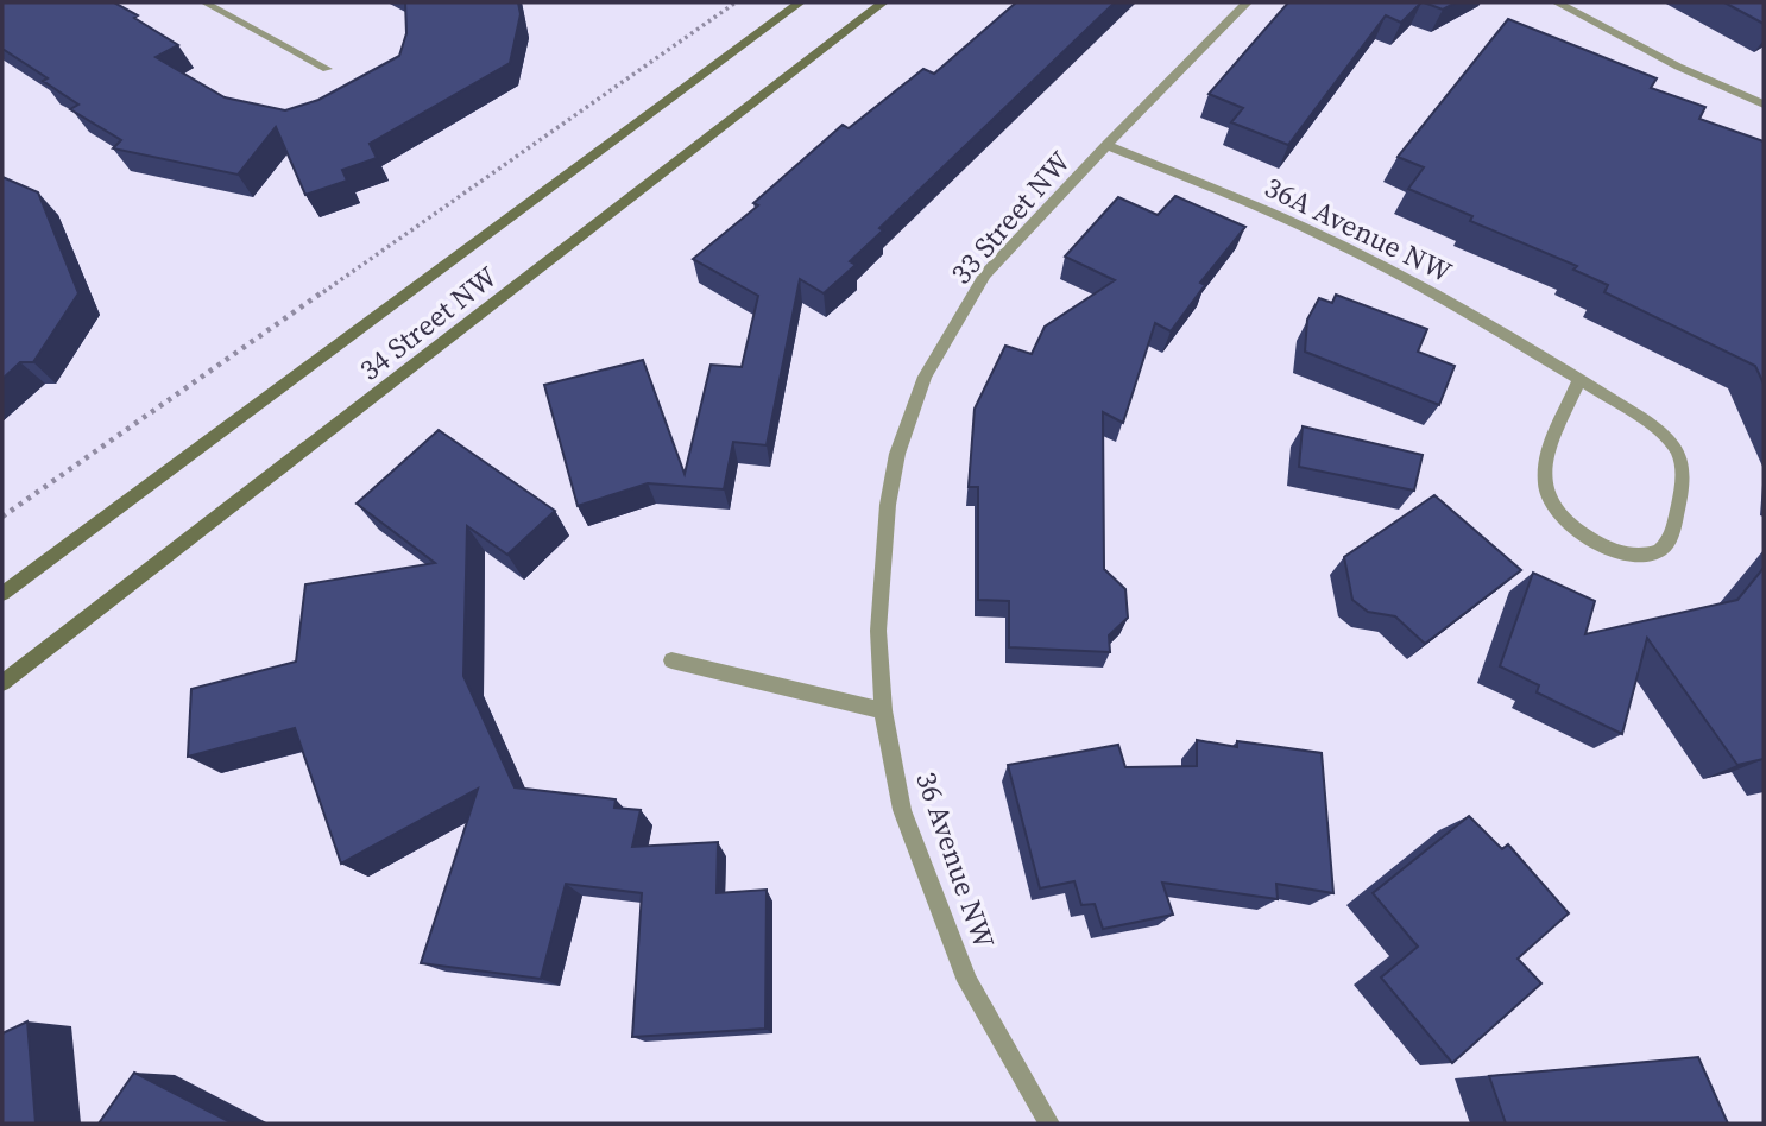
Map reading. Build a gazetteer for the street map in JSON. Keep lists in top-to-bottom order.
{
  "streets": {
    "main road": ["34 Street NW"],
    "street": ["33 Street NW", "36A Avenue NW", "36 Avenue NW"]
  },
  "crossings": [
    ["33 Street NW", "36A Avenue NW"],
    ["33 Street NW", "36 Avenue NW"]
  ]
}
